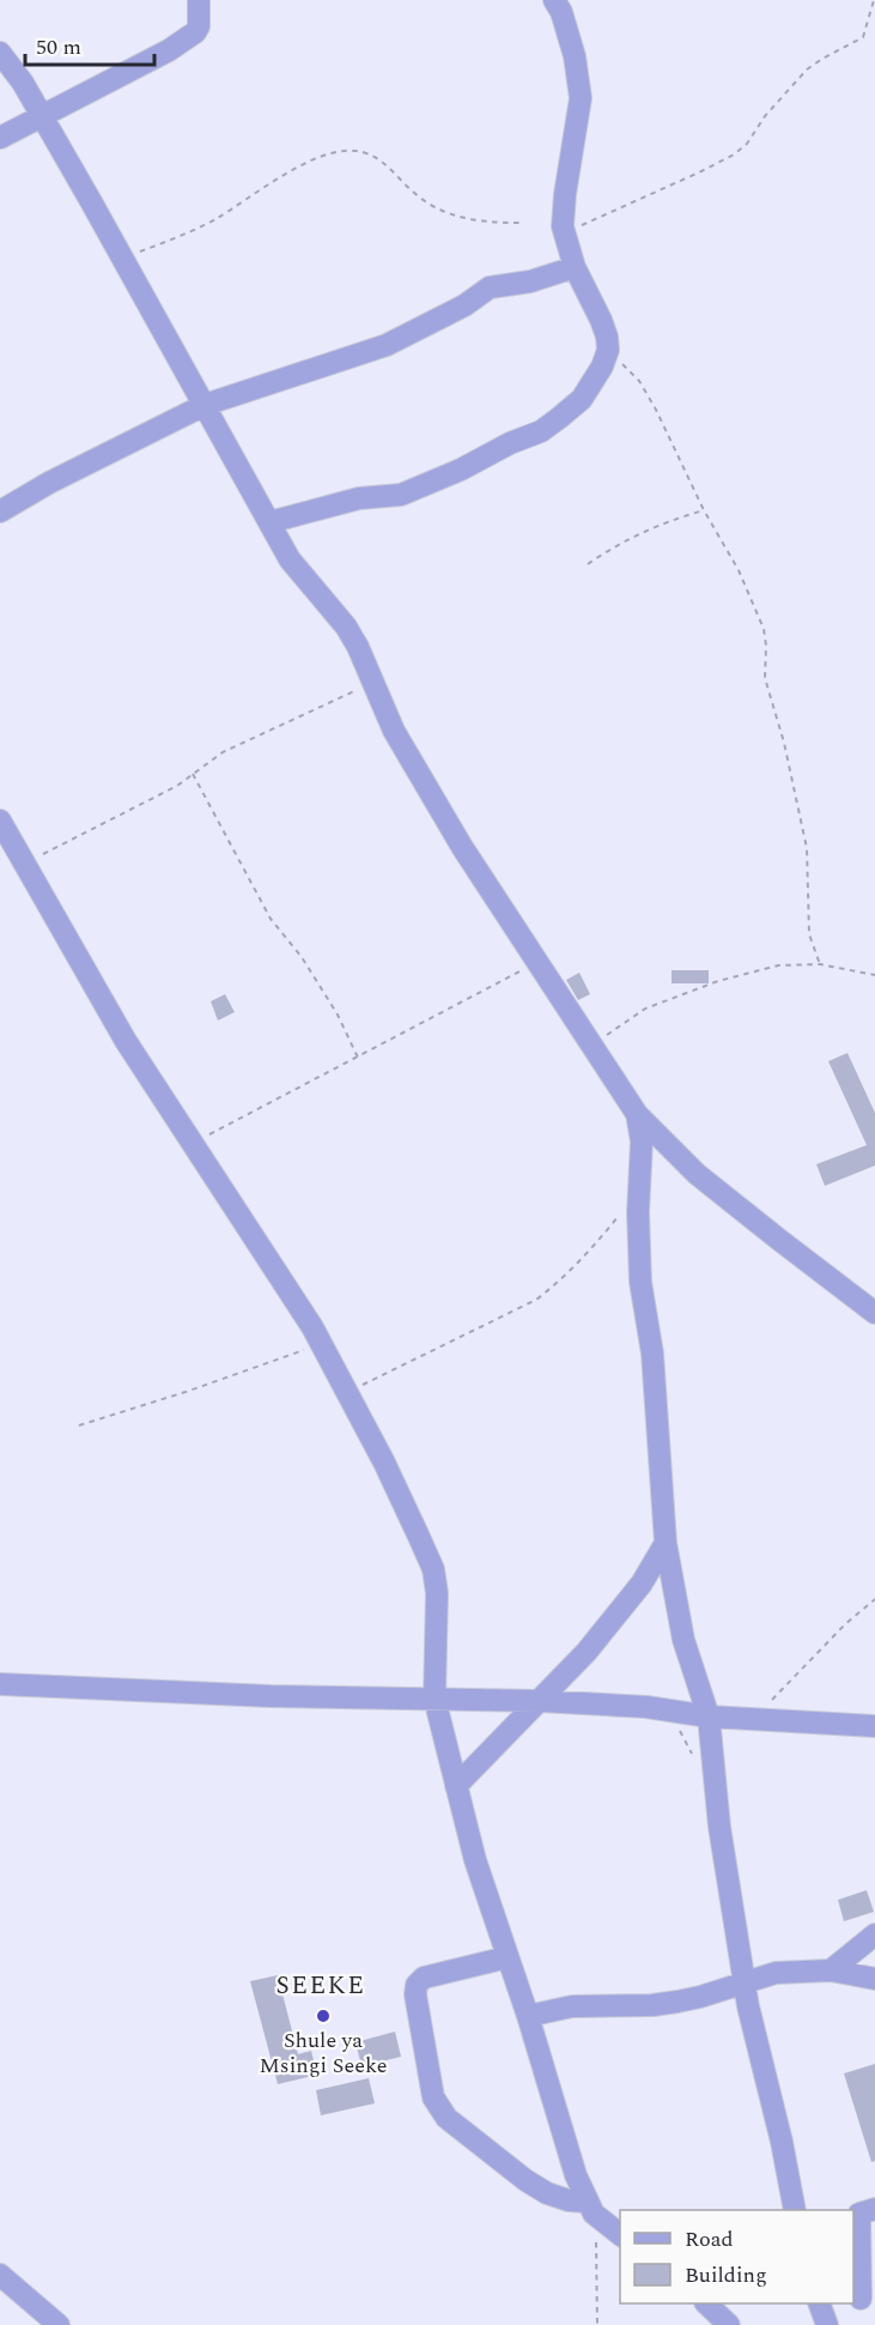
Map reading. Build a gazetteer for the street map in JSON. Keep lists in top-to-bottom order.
{
  "districts": ["SEEKE"],
  "places": ["Shule ya Msingi Seeke"],
  "legend": ["Road", "Building"],
  "scale_bar": "50 m"
}
